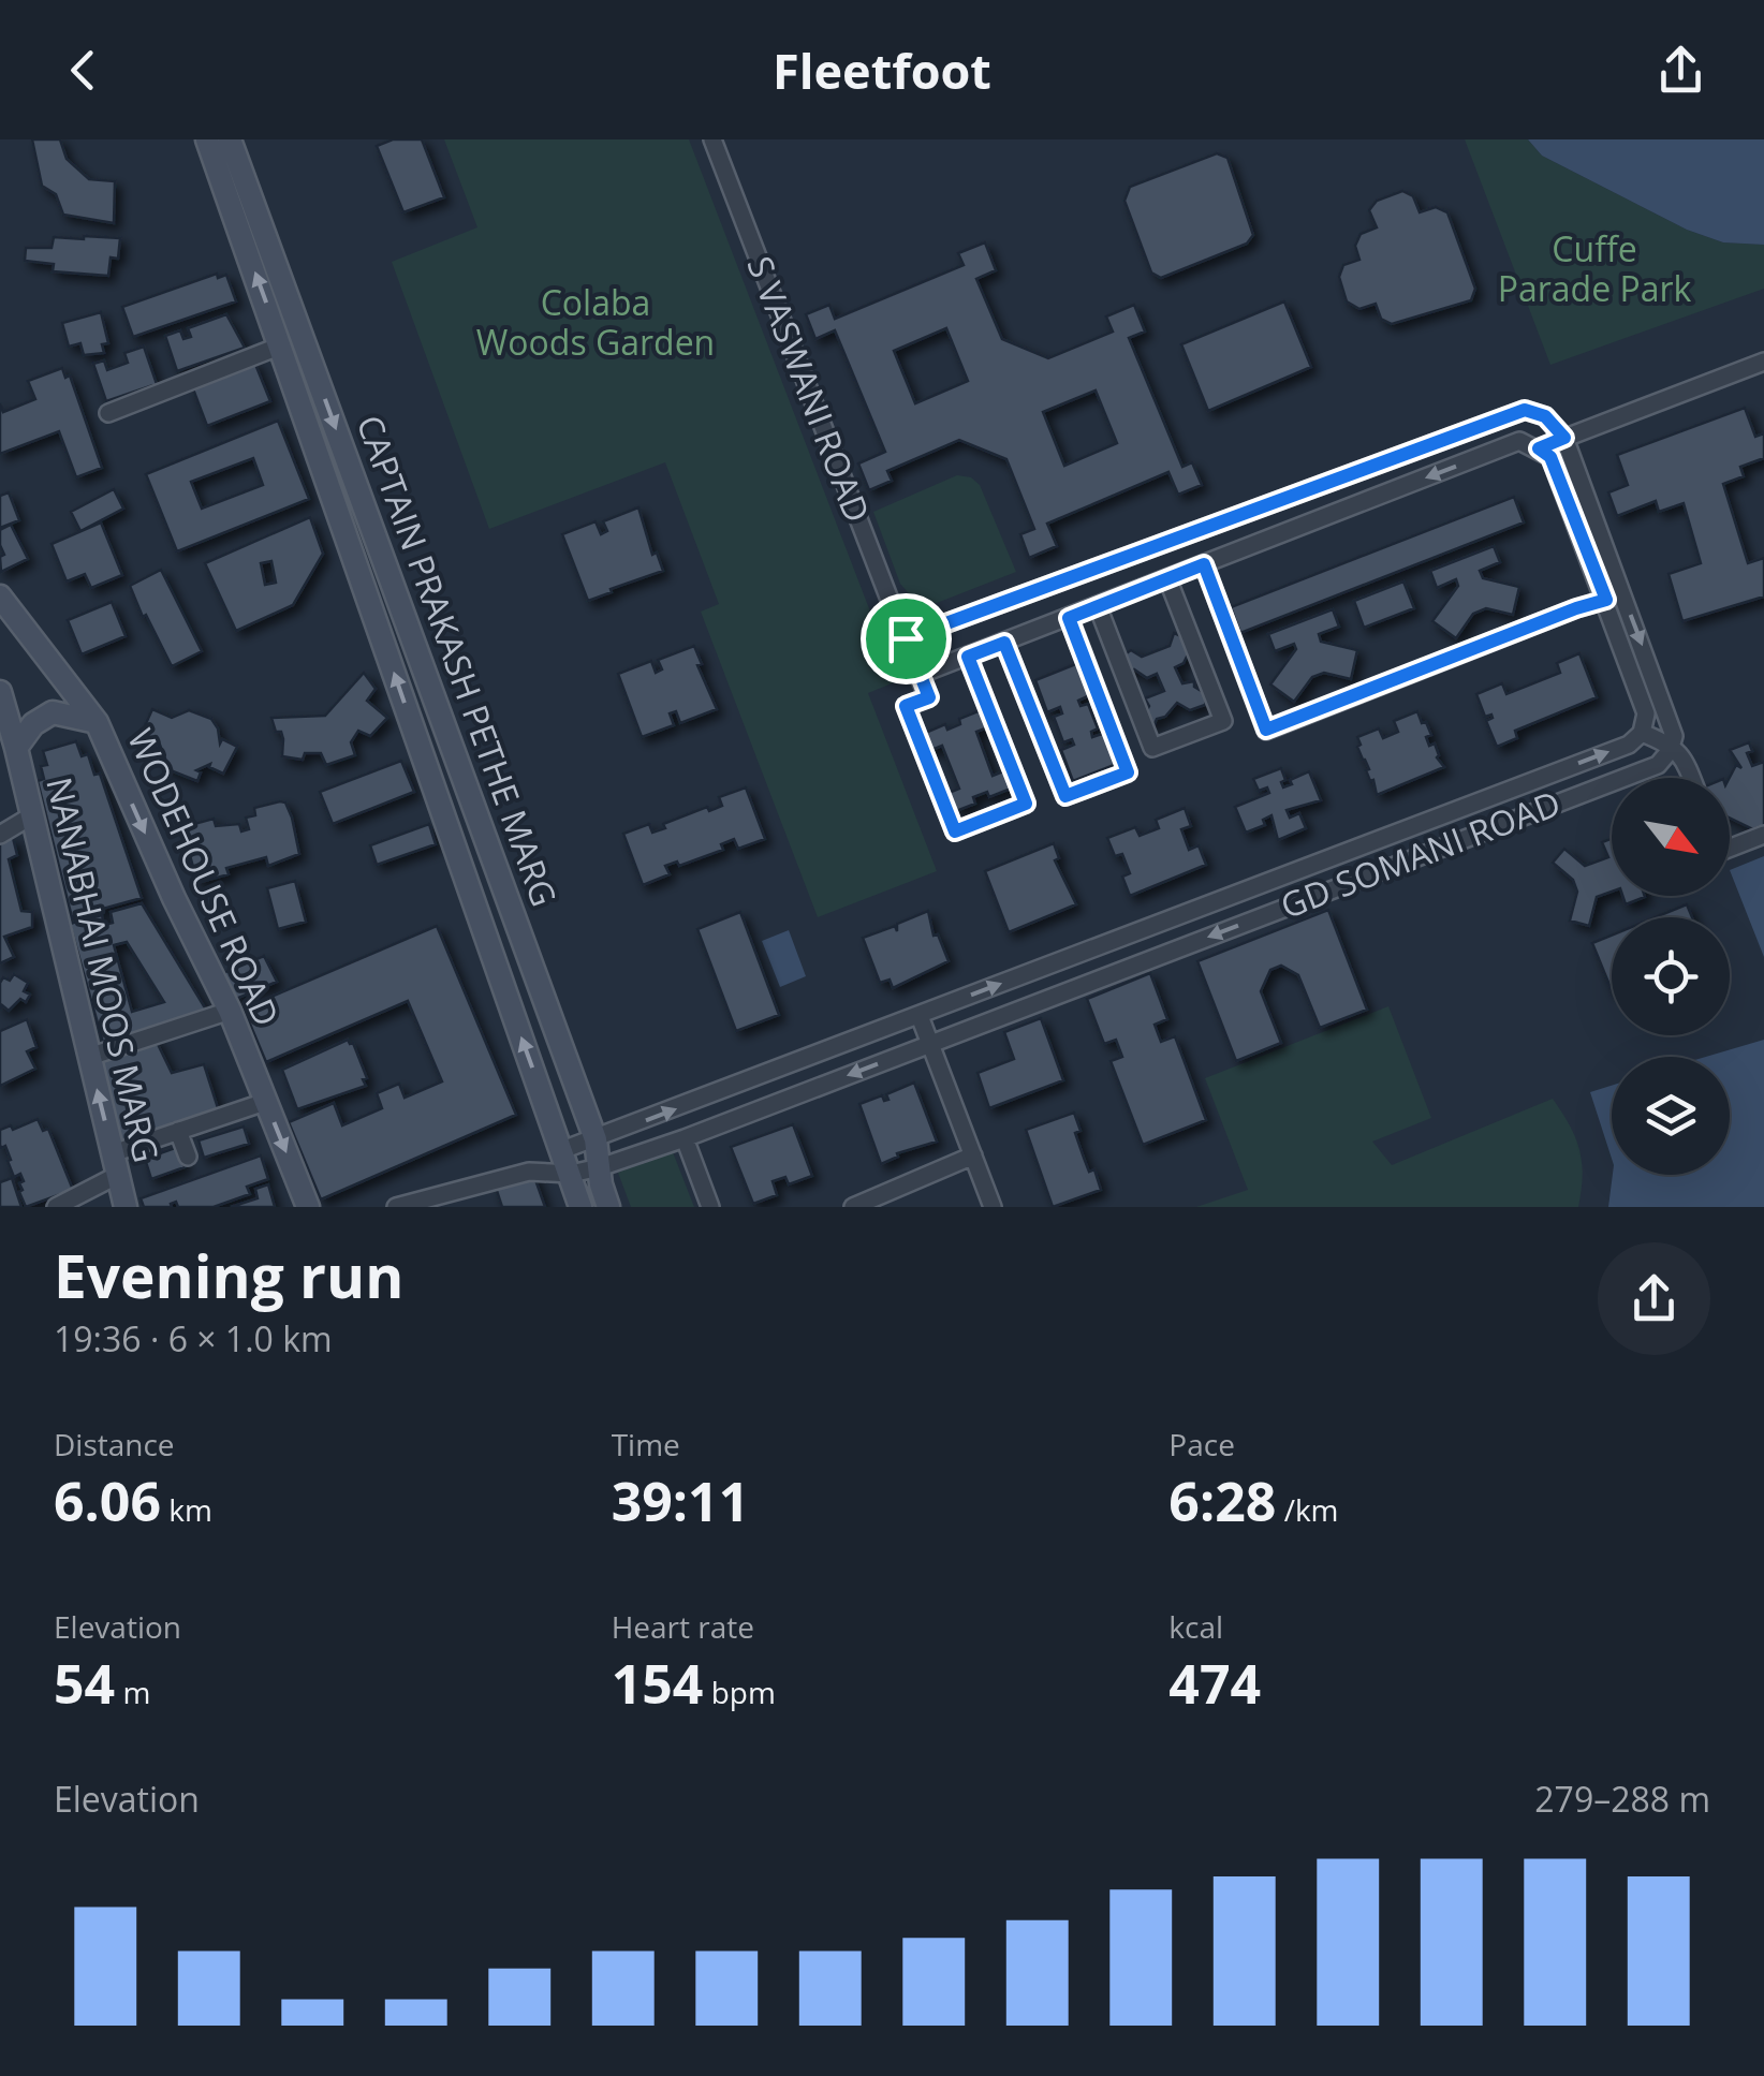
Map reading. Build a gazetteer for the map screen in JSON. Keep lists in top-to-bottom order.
{
  "streets": {
    "main road": ["CAPTAIN PRAKASH PETHE MARG", "WODEHOUSE ROAD", "NANABHAI MOOS MARG"],
    "street": ["S VASWANI ROAD", "GD SOMANI ROAD"]
  },
  "crossings": [
    ["CAPTAIN PRAKASH PETHE MARG", "GD SOMANI ROAD"]
  ],
  "one_way": ["WODEHOUSE ROAD"],
  "parks": ["Cuffe Parade Park", "Colaba Woods Garden"],
  "north": "bottom right",
  "page": {
    "header": "Fleetfoot",
    "heading": ["Evening run", "19:36 · 6 × 1.0 km"],
    "stats": [
      ["Distance", "6.06 km"],
      ["Time", "39:11"],
      ["Pace", "6:28 /km"],
      ["Elevation", "54 m"],
      ["Heart rate", "154 bpm"],
      ["kcal", "474"]
    ],
    "chart": ["Elevation", "279–288 m"]
  }
}
